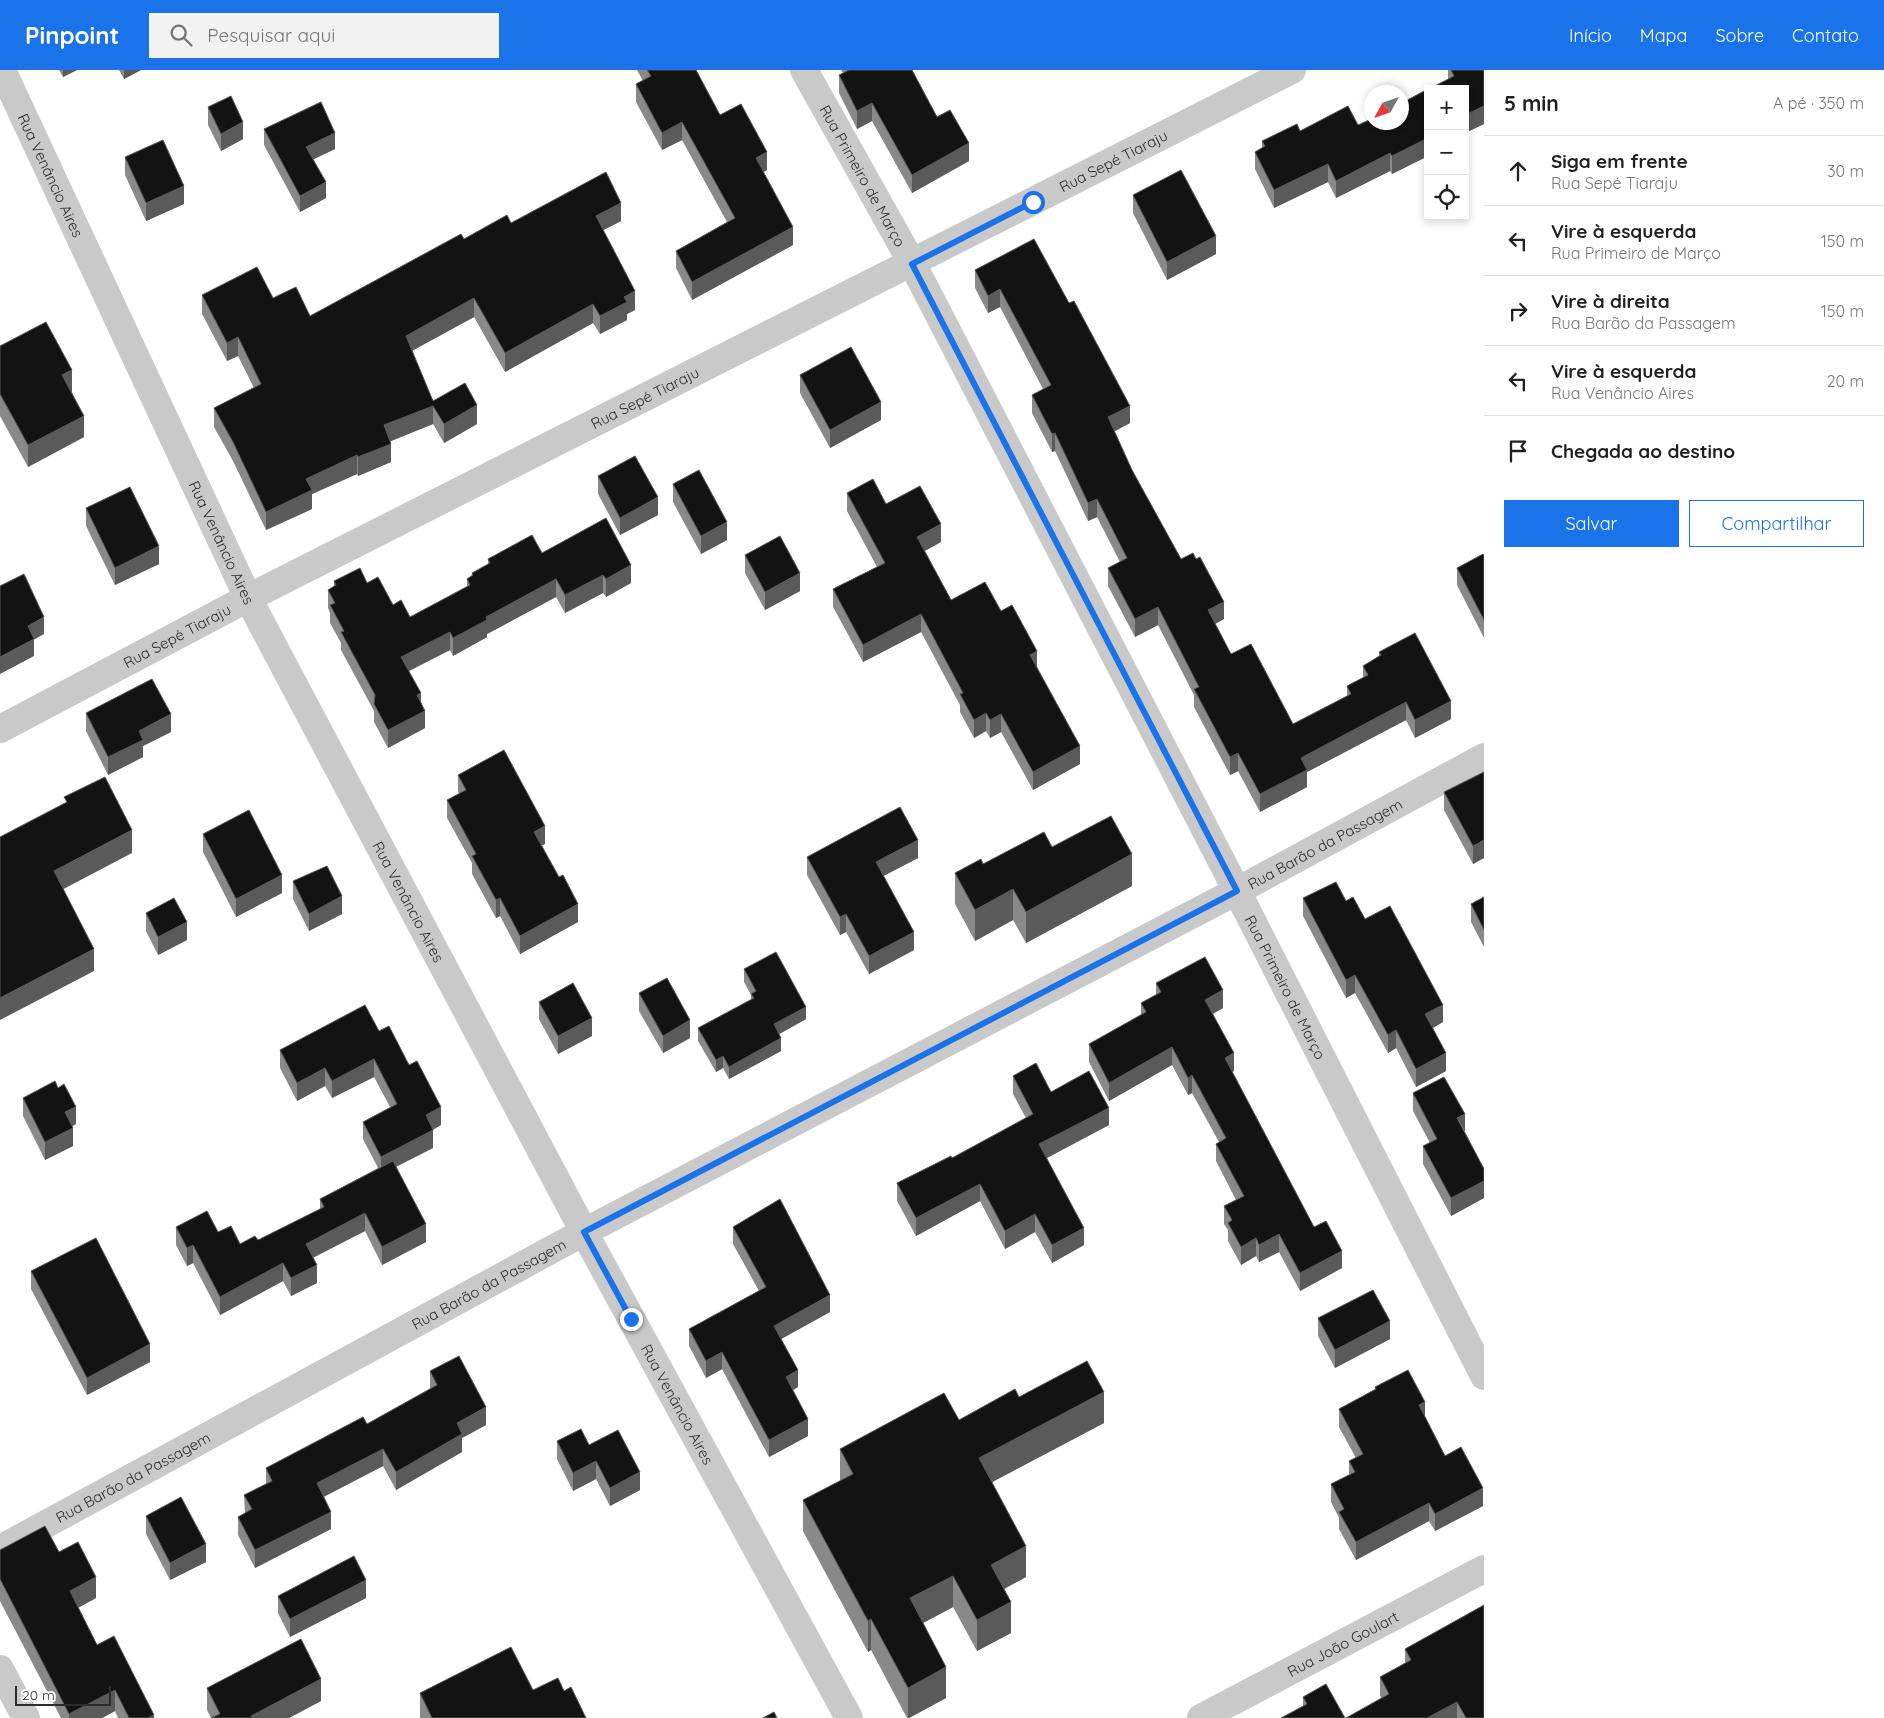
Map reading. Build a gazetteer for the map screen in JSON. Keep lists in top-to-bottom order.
{
  "streets": {
    "street": [
      "Rua Sepé Tiaraju",
      "Rua Venâncio Aires",
      "Rua Primeiro de Março",
      "Rua Barão da Passagem",
      "Rua João Goulart"
    ]
  },
  "crossings": [
    ["Rua Sepé Tiaraju", "Rua Venâncio Aires"],
    ["Rua Sepé Tiaraju", "Rua Primeiro de Março"],
    ["Rua Venâncio Aires", "Rua Barão da Passagem"],
    ["Rua Primeiro de Março", "Rua Barão da Passagem"]
  ],
  "scale_bar": "20 m",
  "north": "bottom left",
  "page": {
    "header": "Pinpoint",
    "search": "Pesquisar aqui",
    "nav": [
      "Início",
      "Mapa",
      "Sobre",
      "Contato"
    ],
    "heading": ["5 min", "A pé · 350 m"],
    "map_buttons": ["+", "−"],
    "list": [
      ["Siga em frente", "Rua Sepé Tiaraju", "30 m"],
      ["Vire à esquerda", "Rua Primeiro de Março", "150 m"],
      ["Vire à direita", "Rua Barão da Passagem", "150 m"],
      ["Vire à esquerda", "Rua Venâncio Aires", "20 m"],
      "Chegada ao destino"
    ],
    "buttons": ["Salvar", "Compartilhar"],
    "scale": "20 m"
  }
}
